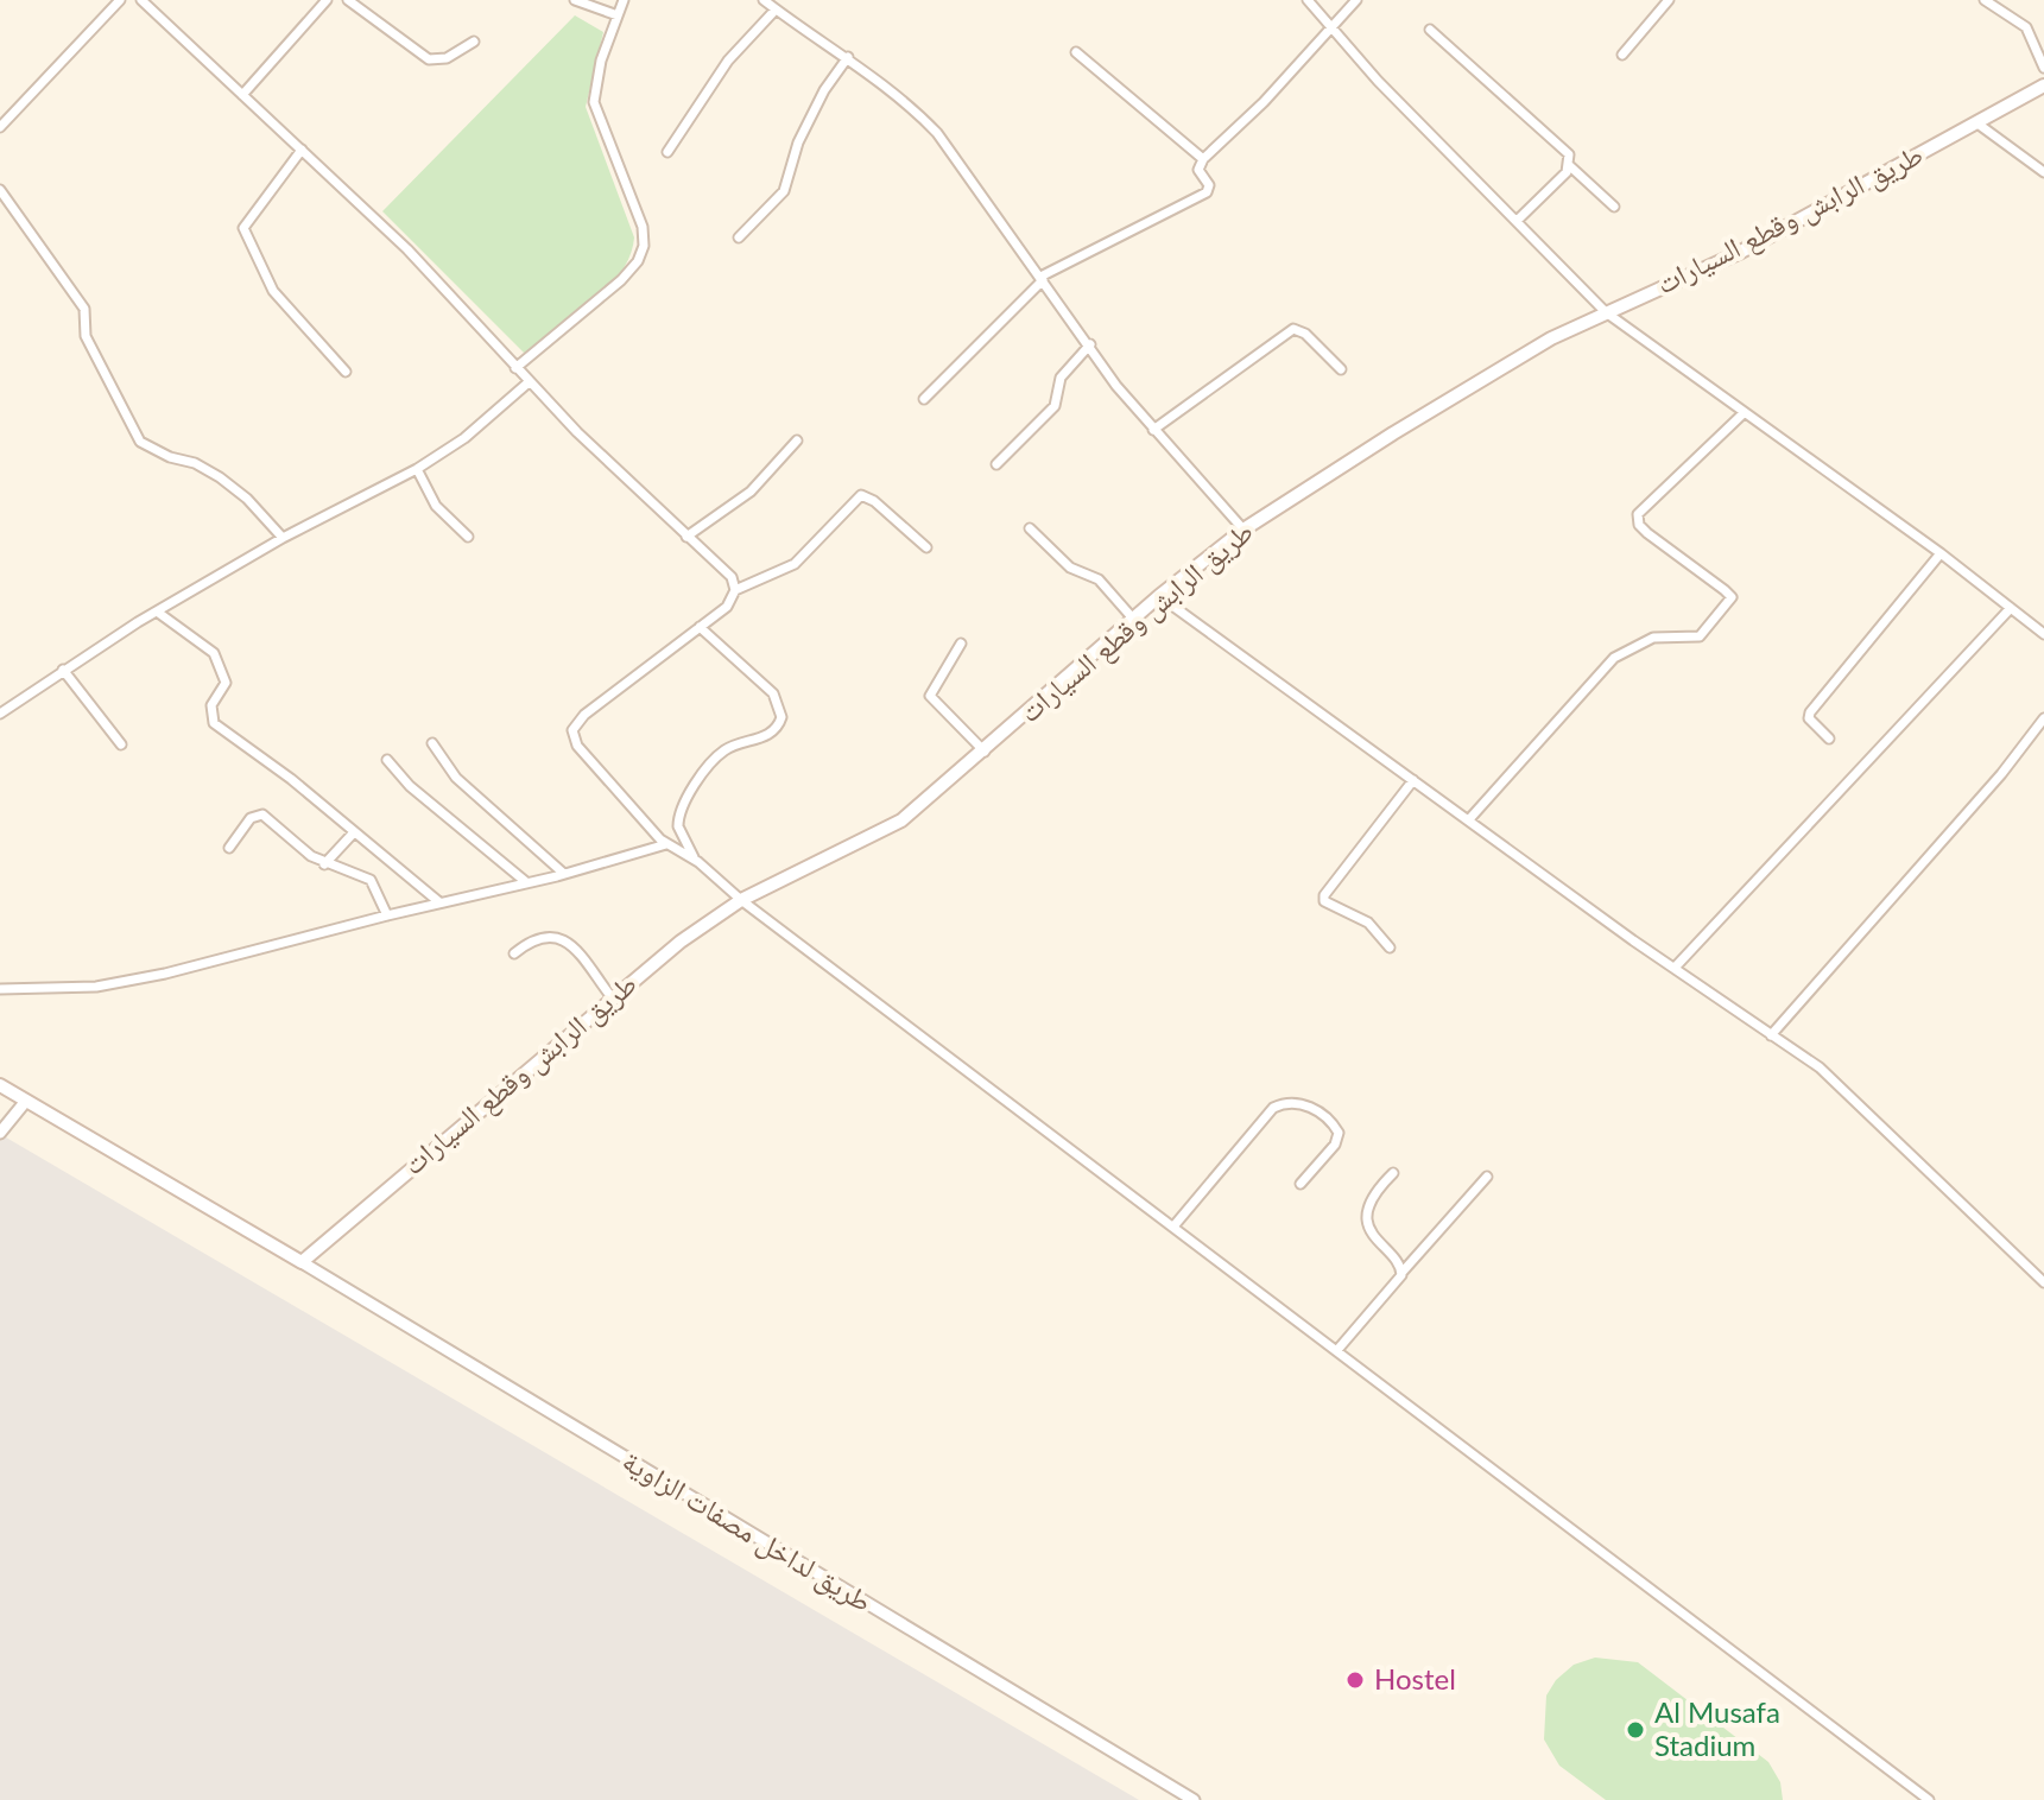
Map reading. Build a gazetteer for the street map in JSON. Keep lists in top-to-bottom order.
{
  "streets": {
    "main road": ["طريق الرابش وقطع السيارات"],
    "street": ["طريق لداخل مصفات الزاوية"]
  },
  "crossings": [
    ["طريق الرابش وقطع السيارات", "طريق لداخل مصفات الزاوية"]
  ],
  "places": ["Hostel", "Al Musafa Stadium"]
}
